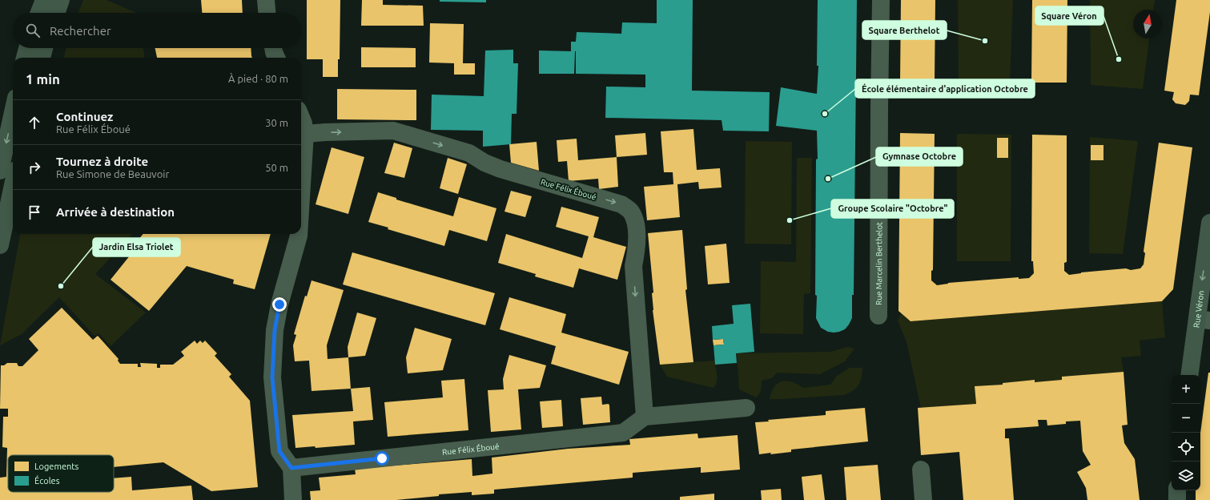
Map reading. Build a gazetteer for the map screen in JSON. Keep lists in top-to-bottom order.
{
  "streets": {
    "main road": ["Rue Véron"],
    "street": ["Rue Félix Éboué", "Rue Marcelin Berthelot"]
  },
  "one_way": ["Rue Félix Éboué", "Rue Véron"],
  "places": [
    "Square Berthelot",
    "Square Véron",
    "École élémentaire d'application Octobre",
    "Gymnase Octobre",
    "Groupe Scolaire \"Octobre\"",
    "Jardin Elsa Triolet"
  ],
  "legend": ["Logements", "Écoles"],
  "north": "top",
  "page": {
    "search": "Rechercher",
    "heading": ["1 min", "À pied · 80 m"],
    "list": [
      ["Continuez", "Rue Félix Éboué", "30 m"],
      ["Tournez à droite", "Rue Simone de Beauvoir", "50 m"],
      "Arrivée à destination"
    ],
    "map_buttons": ["+", "−"]
  }
}
